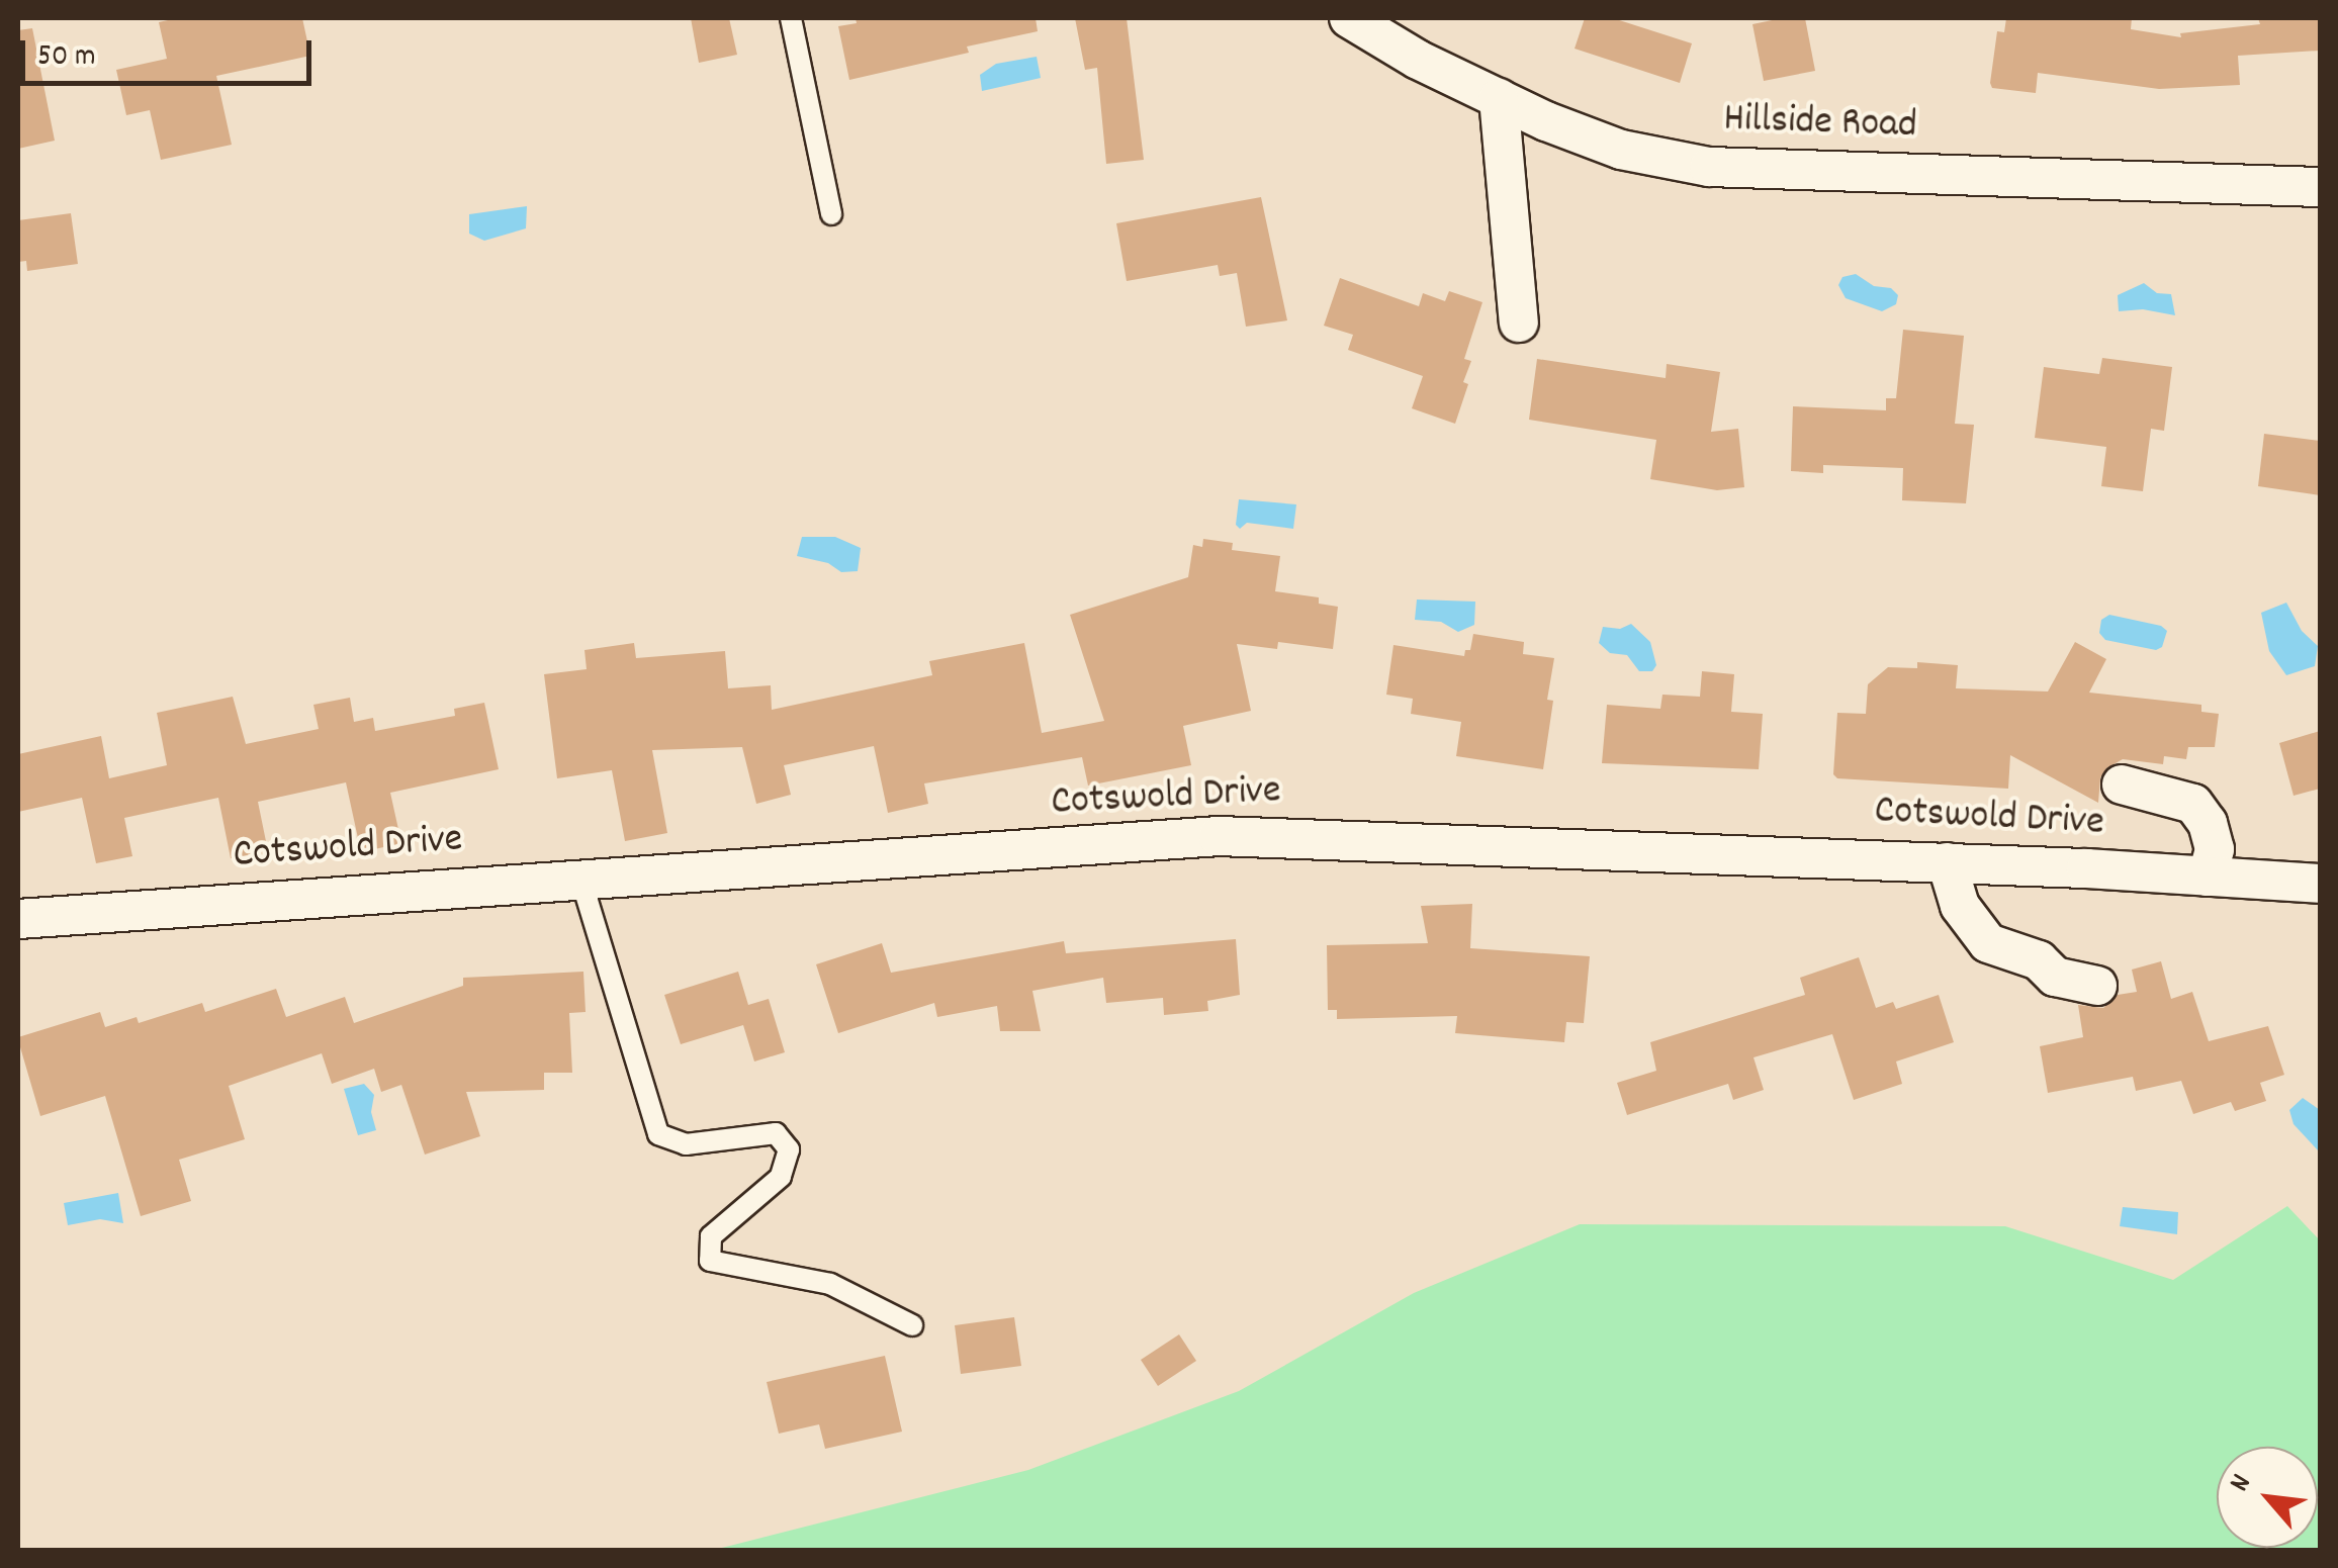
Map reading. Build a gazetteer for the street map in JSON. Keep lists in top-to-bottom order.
{
  "streets": {
    "street": ["Hillside Road", "Cotswold Drive"]
  },
  "scale_bar": "50 m",
  "north": "top left"
}
